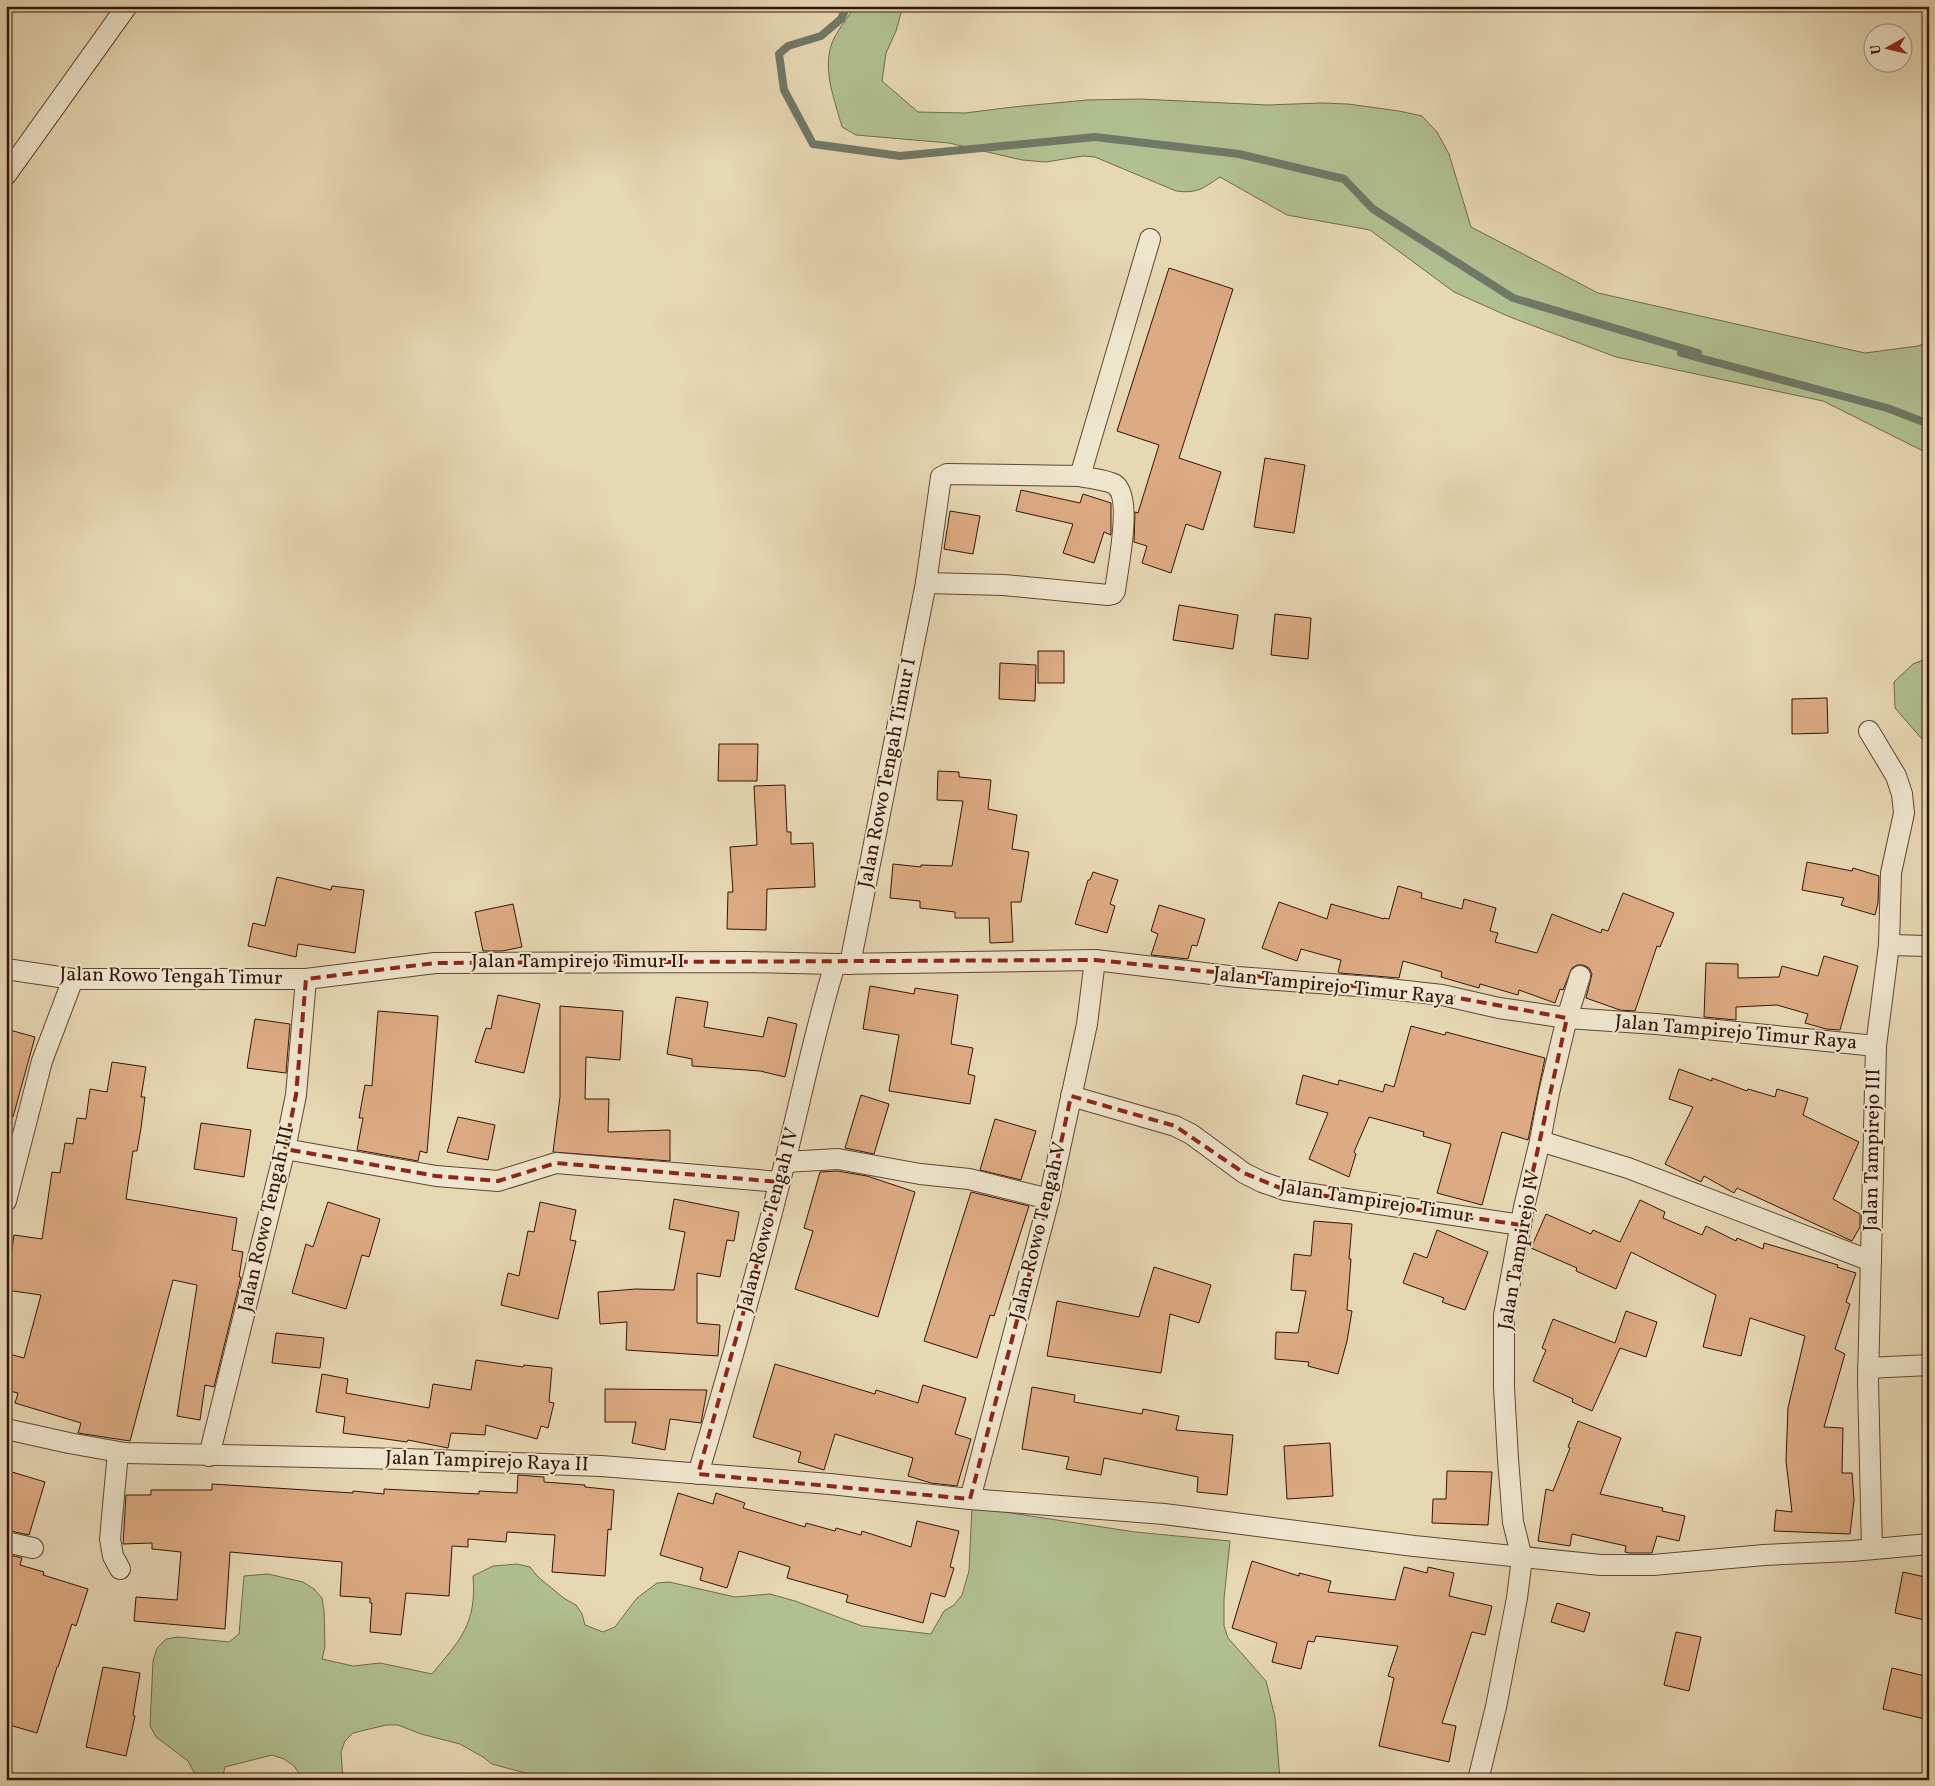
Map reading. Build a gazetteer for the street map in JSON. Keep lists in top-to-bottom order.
{
  "streets": {
    "street": [
      "Jalan Rowo Tengah Timur I",
      "Jalan Tampirejo Timur II",
      "Jalan Rowo Tengah Timur",
      "Jalan Tampirejo Timur Raya",
      "Jalan Tampirejo III",
      "Jalan Tampirejo Timur",
      "Jalan Rowo Tengah III",
      "Jalan Rowo Tengah IV",
      "Jalan Rowo Tengah V",
      "Jalan Tampirejo IV",
      "Jalan Tampirejo Raya II"
    ]
  },
  "crossings": [
    ["Jalan Rowo Tengah Timur I", "Jalan Tampirejo Timur II"],
    ["Jalan Rowo Tengah Timur I", "Jalan Tampirejo Timur Raya"],
    ["Jalan Rowo Tengah Timur I", "Jalan Rowo Tengah IV"],
    ["Jalan Tampirejo Timur II", "Jalan Rowo Tengah Timur"],
    ["Jalan Tampirejo Timur II", "Jalan Tampirejo Timur Raya"],
    ["Jalan Tampirejo Timur II", "Jalan Rowo Tengah III"],
    ["Jalan Tampirejo Timur II", "Jalan Rowo Tengah IV"],
    ["Jalan Rowo Tengah Timur", "Jalan Rowo Tengah III"],
    ["Jalan Tampirejo Timur Raya", "Jalan Tampirejo III"],
    ["Jalan Tampirejo Timur Raya", "Jalan Rowo Tengah IV"],
    ["Jalan Tampirejo Timur Raya", "Jalan Rowo Tengah V"],
    ["Jalan Tampirejo Timur Raya", "Jalan Tampirejo IV"],
    ["Jalan Tampirejo III", "Jalan Tampirejo Raya II"],
    ["Jalan Tampirejo Timur", "Jalan Rowo Tengah V"],
    ["Jalan Tampirejo Timur", "Jalan Tampirejo IV"],
    ["Jalan Rowo Tengah III", "Jalan Tampirejo Raya II"],
    ["Jalan Rowo Tengah IV", "Jalan Tampirejo Raya II"],
    ["Jalan Rowo Tengah V", "Jalan Tampirejo Raya II"],
    ["Jalan Tampirejo IV", "Jalan Tampirejo Raya II"]
  ],
  "north": "left"
}
